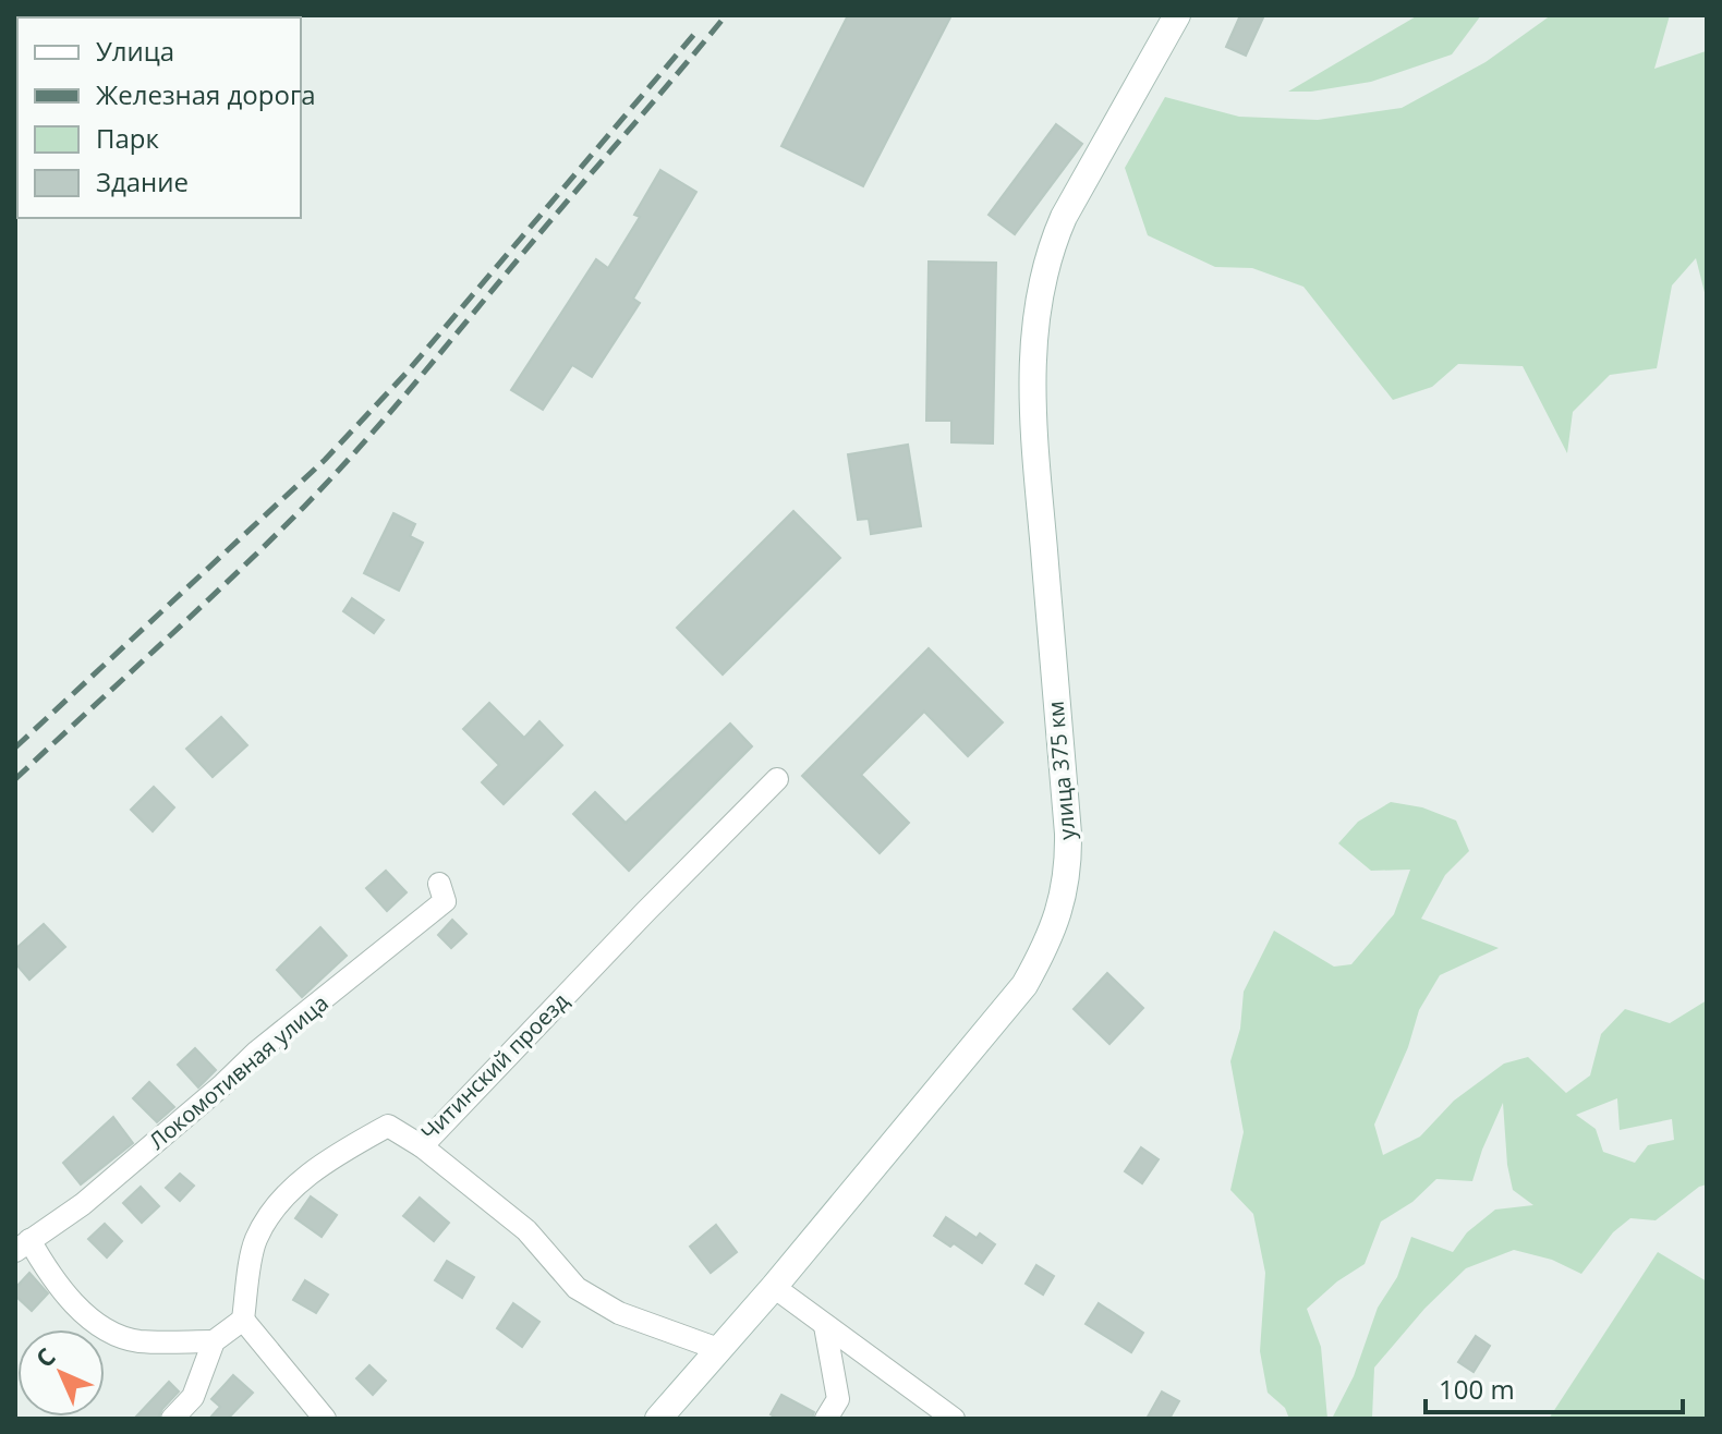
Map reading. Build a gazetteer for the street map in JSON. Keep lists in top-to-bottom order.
{
  "streets": {
    "main road": ["улица 375 км"],
    "street": ["Читинский проезд", "Локомотивная улица"]
  },
  "legend": [
    "Улица",
    "Железная дорога",
    "Парк",
    "Здание"
  ],
  "scale_bar": "100 m",
  "north": "top left"
}
